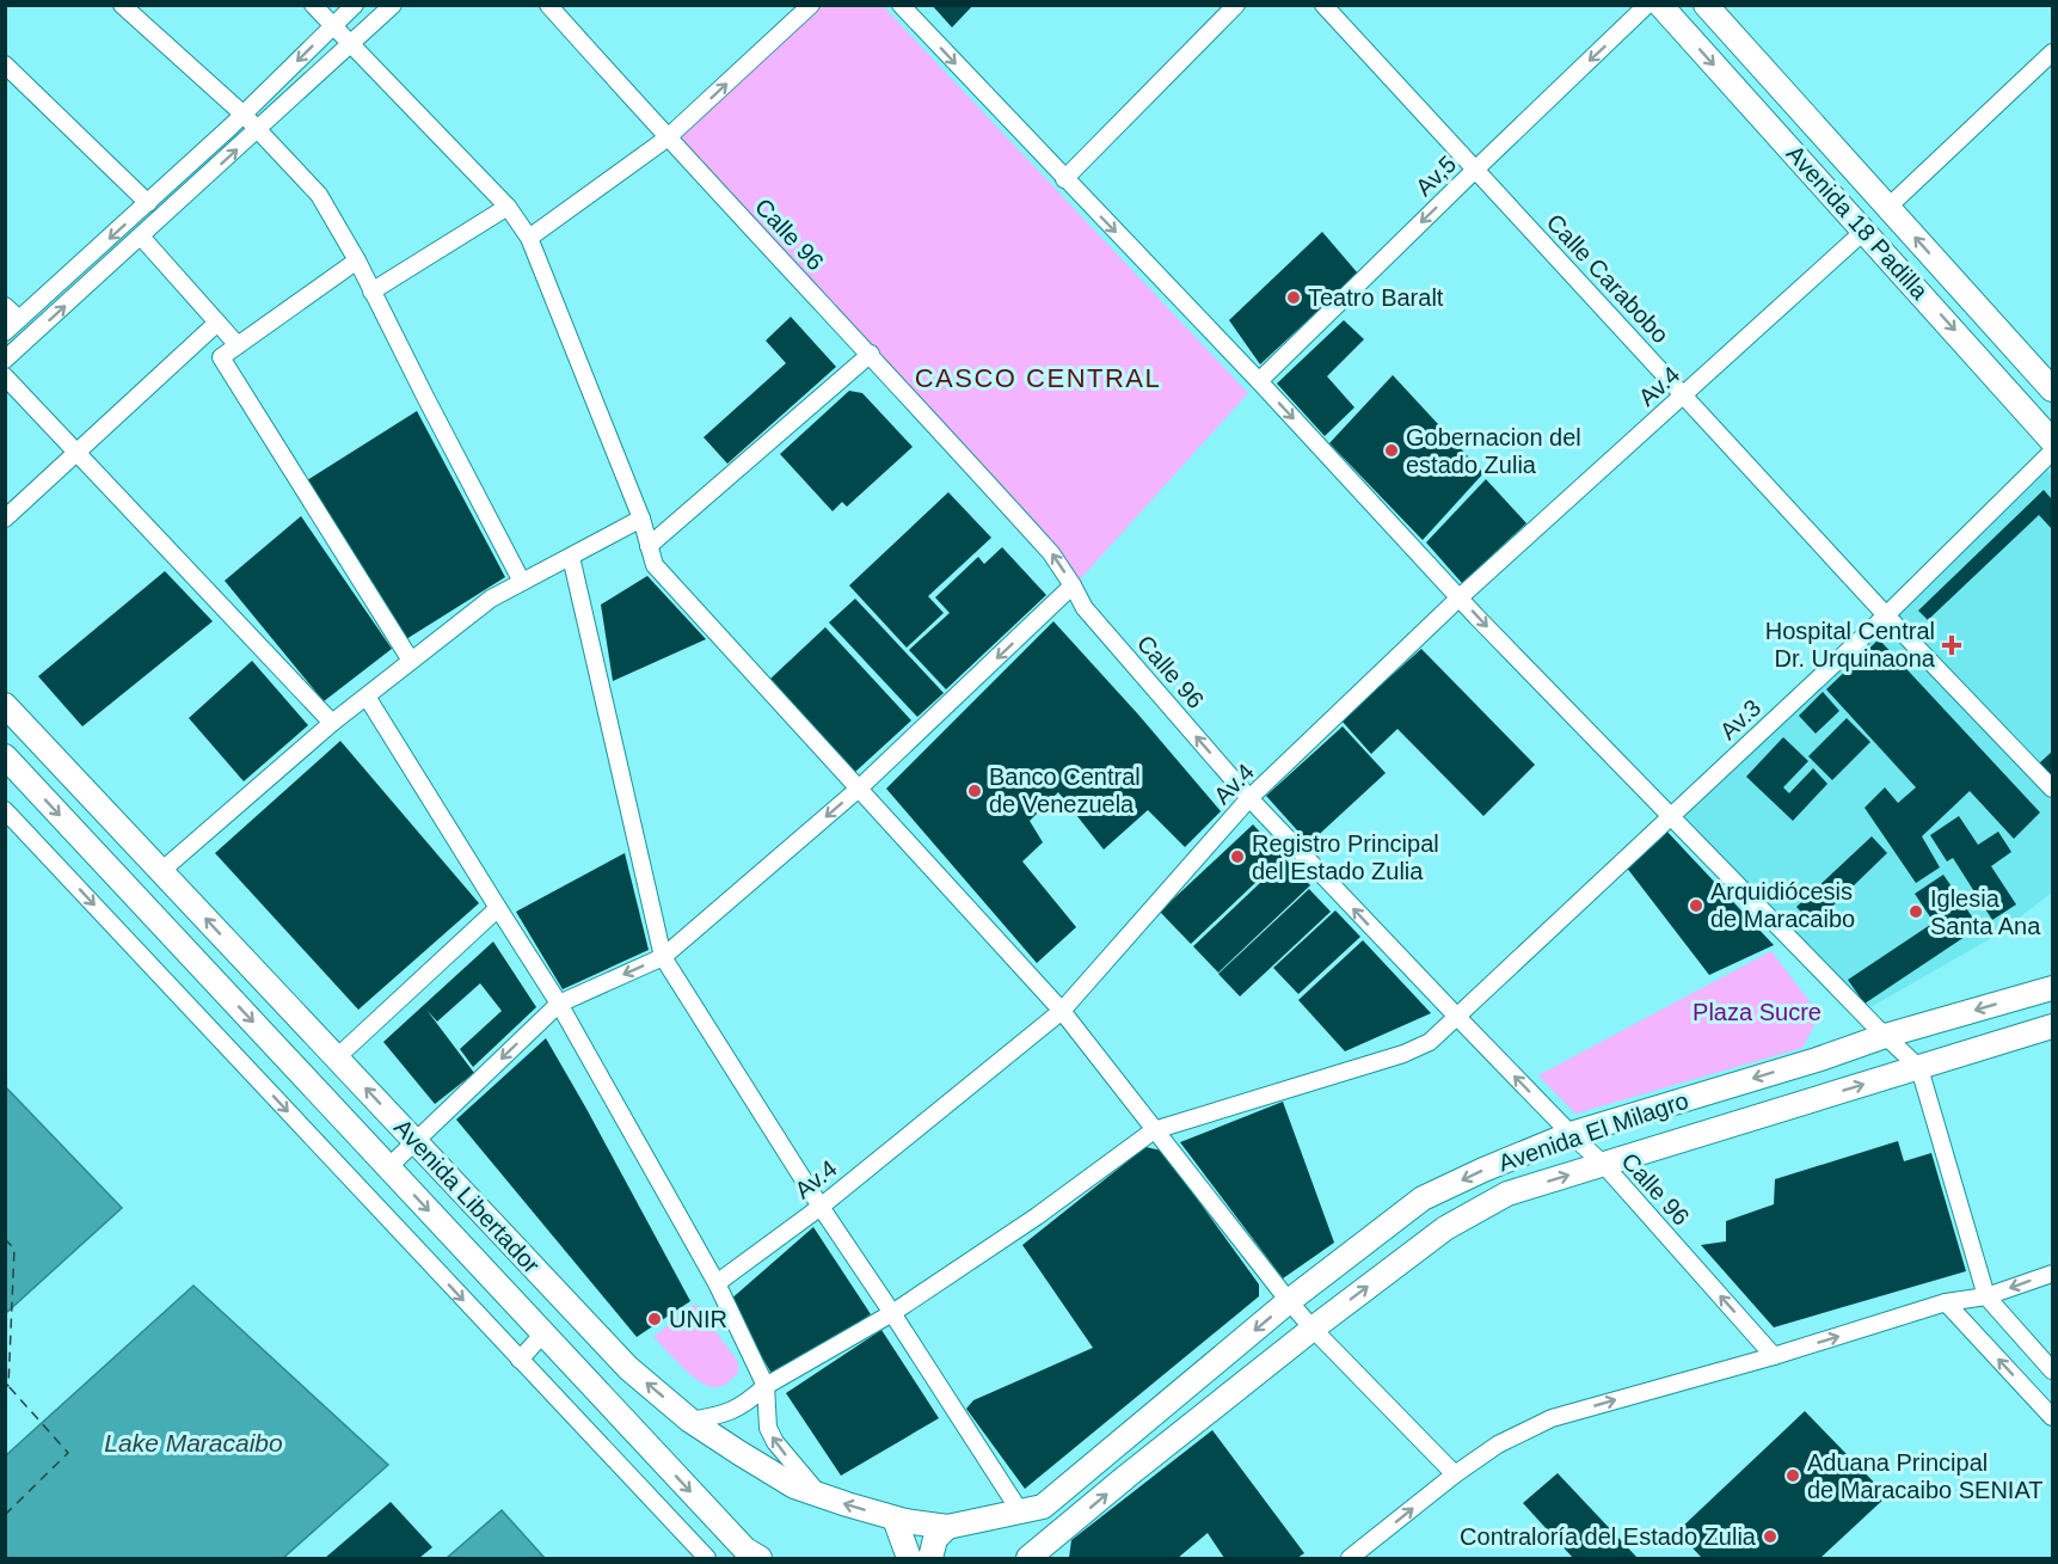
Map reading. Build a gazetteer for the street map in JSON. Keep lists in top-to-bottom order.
{
  "streets": {
    "main road": ["Avenida 18 Padilla", "Avenida El Milagro", "Avenida Libertador"],
    "street": [
      "Av,5",
      "Calle 96",
      "Calle Carabobo",
      "Av.4",
      "Av.3"
    ]
  },
  "crossings": [
    ["Av,5", "Calle Carabobo"],
    ["Avenida 18 Padilla", "Av.4"],
    ["Calle 96", "Av.4"],
    ["Calle 96", "Av.3"],
    ["Calle 96", "Avenida El Milagro"],
    ["Calle Carabobo", "Av.4"],
    ["Calle Carabobo", "Av.3"],
    ["Av.3", "Avenida Libertador"],
    ["Avenida El Milagro", "Avenida Libertador"]
  ],
  "one_way": ["Av,5", "Calle 96"],
  "districts": ["CASCO CENTRAL"],
  "water": ["Lake Maracaibo"],
  "parks": ["Plaza Sucre"],
  "places": {
    "other": [
      "Teatro Baralt",
      "Gobernacion del estado Zulia",
      "Banco Central de Venezuela",
      "Registro Principal del Estado Zulia",
      "Arquidiócesis de Maracaibo",
      "Iglesia Santa Ana",
      "UNIR",
      "Aduana Principal de Maracaibo SENIAT",
      "Contraloría del Estado Zulia"
    ],
    "health": ["Hospital Central Dr. Urquinaona"]
  }
}
